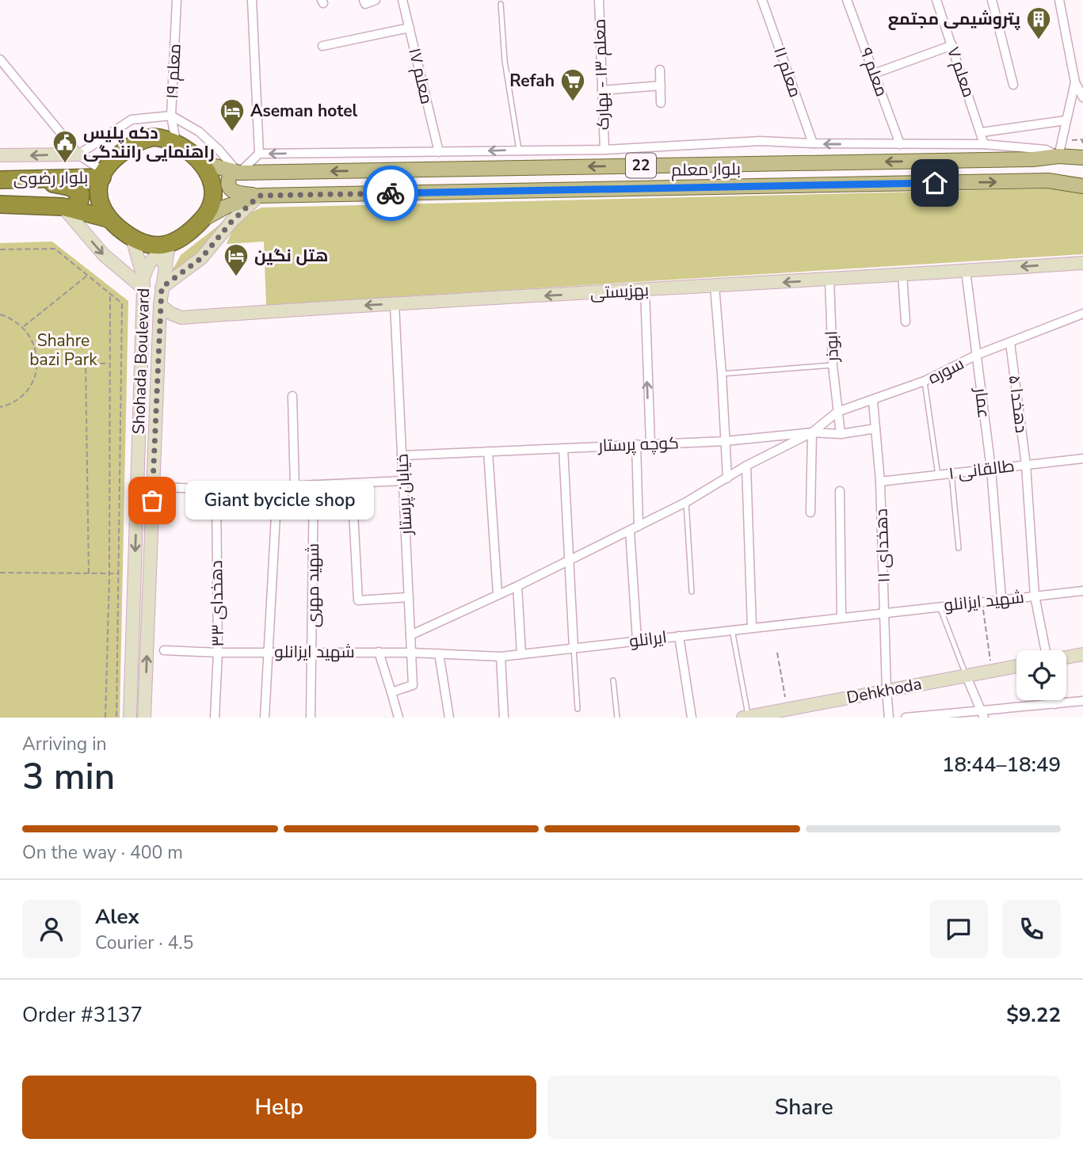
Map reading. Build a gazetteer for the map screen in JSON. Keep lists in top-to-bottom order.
{
  "streets": {
    "highway": ["بلوار رضوی"],
    "main road": ["22", "بلوار معلم"],
    "street": [
      "معلم ۱۹",
      "معلم ۱۱",
      "معلم ۹",
      "معلم ۷",
      "معلم ۱۳ - بهارک",
      "معلم ۱۷",
      "بهزیستی",
      "ابوذر",
      "Shohada Boulevard",
      "سوره",
      "عمار",
      "دهخدا ۵",
      "کوچه پرستار",
      "طالقانی ۱",
      "خیابان پرستار",
      "دهخدای ۱۱",
      "شهید مهری",
      "شهید ایزانلو",
      "دهخدای ۳۳",
      "ایرانلو",
      "Dehkhoda"
    ]
  },
  "crossings": [
    ["معلم ۱۹", "بلوار معلم"],
    ["معلم ۱۹", "بلوار رضوی"],
    ["معلم ۱۹", "Shohada Boulevard"],
    ["بلوار معلم", "بلوار رضوی"],
    ["بلوار معلم", "Shohada Boulevard"],
    ["بلوار رضوی", "Shohada Boulevard"],
    ["بهزیستی", "ابوذر"],
    ["بهزیستی", "Shohada Boulevard"],
    ["بهزیستی", "عمار"],
    ["بهزیستی", "خیابان پرستار"],
    ["ابوذر", "سوره"],
    ["ابوذر", "کوچه پرستار"],
    ["سوره", "عمار"],
    ["سوره", "دهخدا ۵"],
    ["سوره", "کوچه پرستار"],
    ["سوره", "خیابان پرستار"],
    ["سوره", "دهخدای ۱۱"],
    ["عمار", "طالقانی ۱"],
    ["عمار", "شهید ایزانلو"],
    ["دهخدا ۵", "طالقانی ۱"],
    ["دهخدا ۵", "شهید ایزانلو"],
    ["کوچه پرستار", "خیابان پرستار"],
    ["کوچه پرستار", "دهخدای ۱۱"],
    ["طالقانی ۱", "دهخدای ۱۱"],
    ["خیابان پرستار", "شهید ایزانلو"],
    ["خیابان پرستار", "ایرانلو"],
    ["دهخدای ۱۱", "شهید ایزانلو"],
    ["دهخدای ۱۱", "ایرانلو"],
    ["دهخدای ۱۱", "Dehkhoda"],
    ["شهید مهری", "شهید ایزانلو"],
    ["شهید ایزانلو", "دهخدای ۳۳"],
    ["شهید ایزانلو", "ایرانلو"]
  ],
  "one_way": ["بهزیستی"],
  "parks": ["Shahre bazi Park"],
  "places": {
    "building": ["پتروشیمی مجتمع"],
    "supermarket": ["Refah"],
    "hotel": ["Aseman hotel", "هتل نگین"],
    "public building": ["دکه پلیس راهنمایی رانندگی"],
    "other": ["Giant bycicle shop"]
  },
  "page": {
    "bubble": "Giant bycicle shop",
    "heading": ["3 min", "Arriving in", "18:44–18:49"],
    "panel": [
      "Alex",
      "Courier · 4.5",
      "Order #3137",
      "$9.22"
    ],
    "bar": "On the way · 400 m",
    "buttons": ["Help", "Share"]
  }
}
